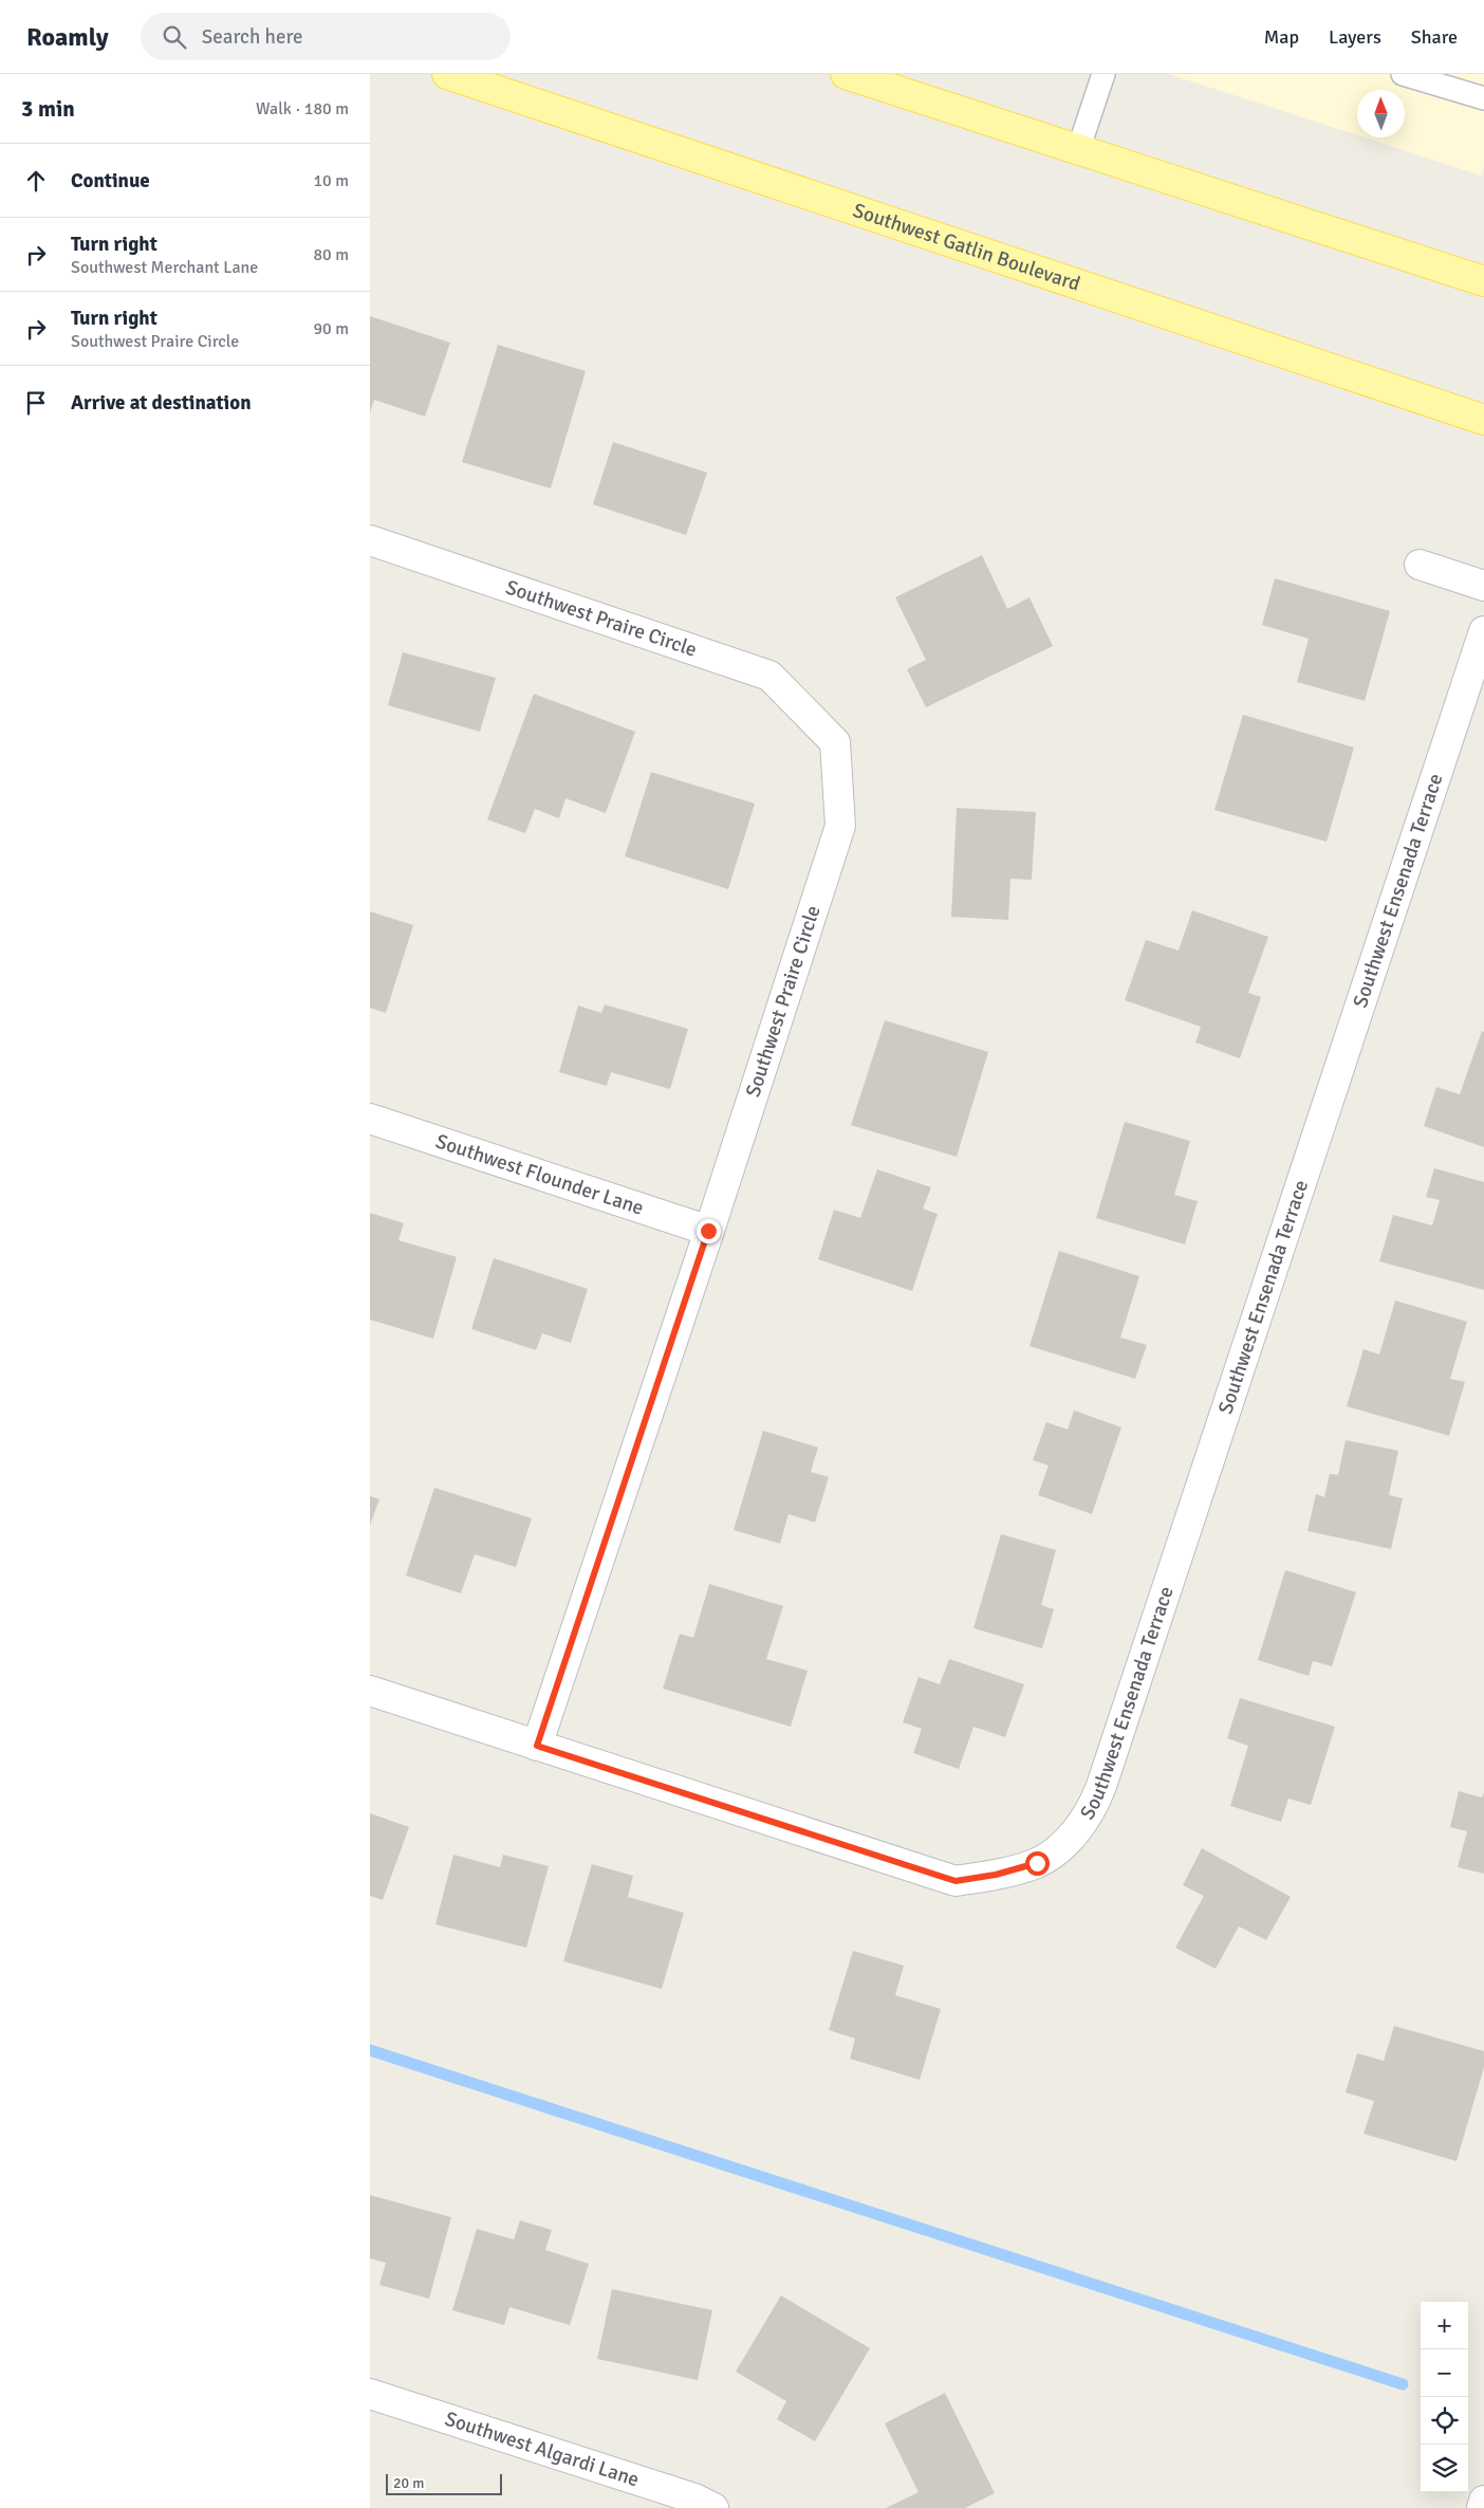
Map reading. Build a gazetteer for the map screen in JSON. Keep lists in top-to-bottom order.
{
  "streets": {
    "main road": ["Southwest Gatlin Boulevard"],
    "street": [
      "Southwest Praire Circle",
      "Southwest Ensenada Terrace",
      "Southwest Flounder Lane",
      "Southwest Algardi Lane"
    ]
  },
  "crossings": [
    ["Southwest Praire Circle", "Southwest Ensenada Terrace"],
    ["Southwest Praire Circle", "Southwest Flounder Lane"]
  ],
  "scale_bar": "20 m",
  "north": "top",
  "page": {
    "header": "Roamly",
    "search": "Search here",
    "nav": ["Map", "Layers", "Share"],
    "heading": ["3 min", "Walk · 180 m"],
    "list": [
      ["Continue", "10 m"],
      ["Turn right", "Southwest Merchant Lane", "80 m"],
      ["Turn right", "Southwest Praire Circle", "90 m"],
      "Arrive at destination"
    ],
    "map_buttons": ["+", "−"],
    "scale": "20 m"
  }
}
